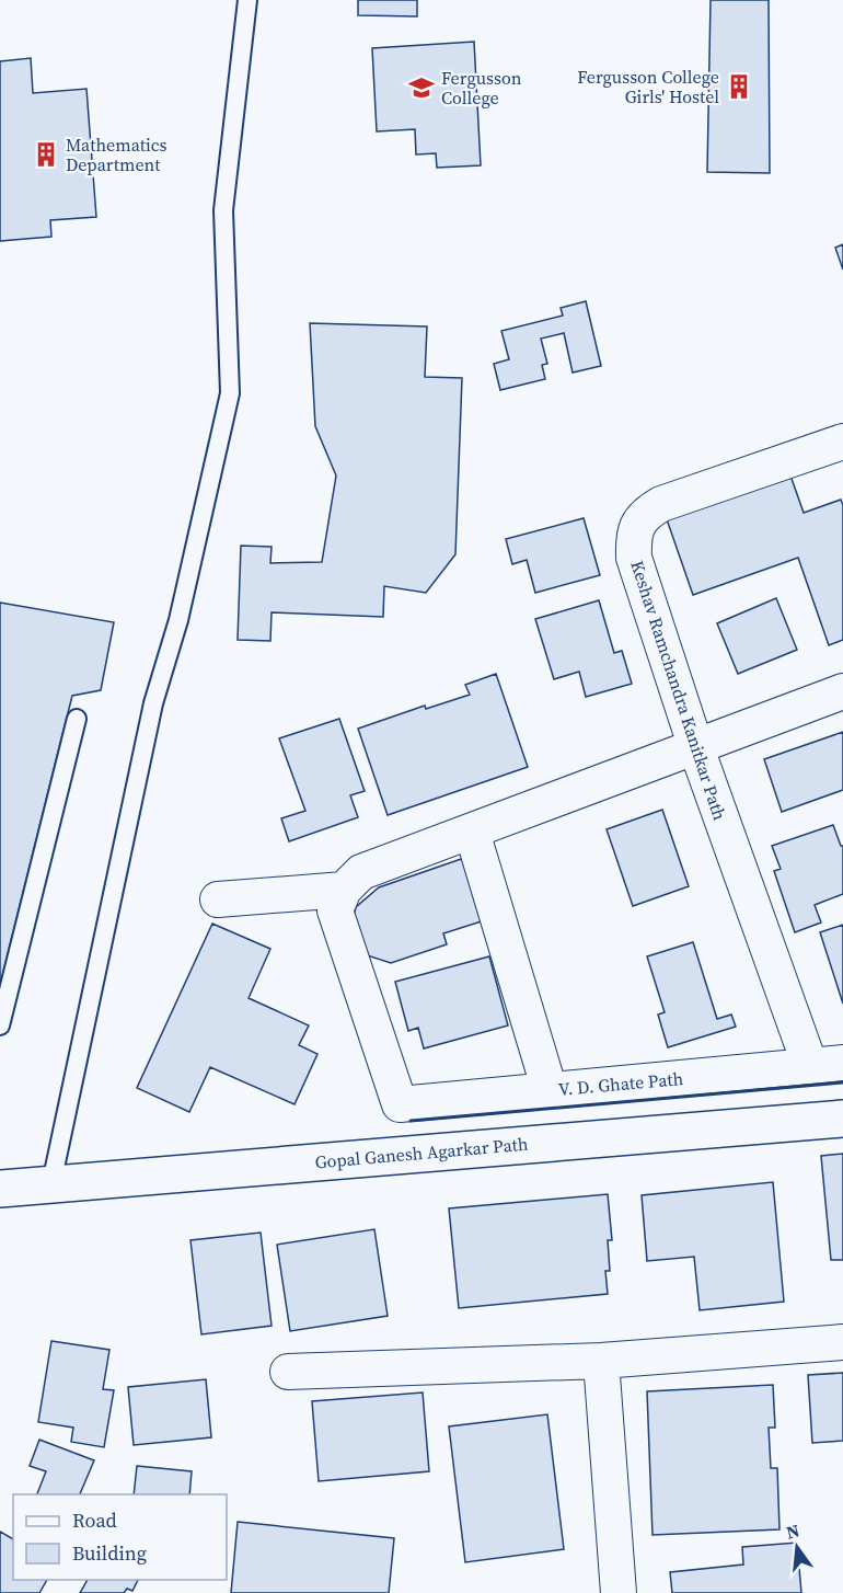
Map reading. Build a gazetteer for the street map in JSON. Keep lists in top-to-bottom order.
{
  "streets": {
    "street": ["Keshav Ramchandra Kanitkar Path", "V. D. Ghate Path", "Gopal Ganesh Agarkar Path"]
  },
  "crossings": [
    ["Keshav Ramchandra Kanitkar Path", "V. D. Ghate Path"]
  ],
  "places": {
    "building": ["Fergusson College Girls' Hostel", "Mathematics Department"],
    "school or university": ["Fergusson College"]
  },
  "legend": ["Road", "Building"],
  "north": "top"
}
